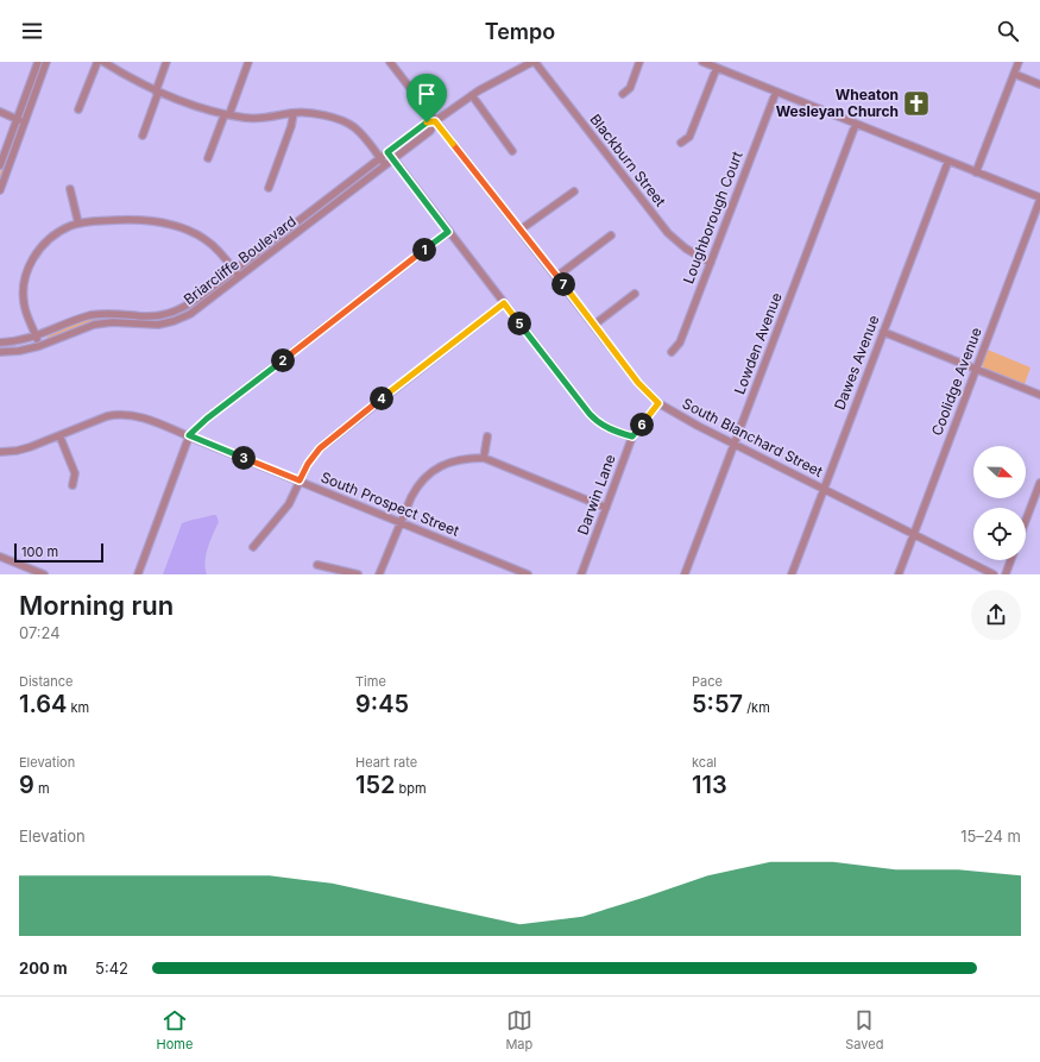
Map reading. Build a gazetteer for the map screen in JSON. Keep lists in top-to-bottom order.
{
  "streets": {
    "street": [
      "Blackburn Street",
      "Loughborough Court",
      "Briarcliffe Boulevard",
      "Lowden Avenue",
      "Dawes Avenue",
      "Coolidge Avenue",
      "South Blanchard Street",
      "Darwin Lane",
      "South Prospect Street"
    ]
  },
  "crossings": [
    ["Blackburn Street", "Loughborough Court"],
    ["Blackburn Street", "Briarcliffe Boulevard"],
    ["Briarcliffe Boulevard", "South Blanchard Street"],
    ["Lowden Avenue", "South Blanchard Street"],
    ["Dawes Avenue", "South Blanchard Street"],
    ["Coolidge Avenue", "South Blanchard Street"],
    ["South Blanchard Street", "Darwin Lane"]
  ],
  "places": {
    "church": ["Wheaton Wesleyan Church"]
  },
  "scale_bar": "100 m",
  "north": "right",
  "page": {
    "header": "Tempo",
    "pins": [
      "1",
      "7",
      "5",
      "2",
      "4",
      "6",
      "3"
    ],
    "scale": "100 m",
    "heading": ["Morning run", "07:24"],
    "stats": [
      ["Distance", "1.64 km"],
      ["Time", "9:45"],
      ["Pace", "5:57 /km"],
      ["Elevation", "9 m"],
      ["Heart rate", "152 bpm"],
      ["kcal", "113"]
    ],
    "chart": ["Elevation", "15–24 m"],
    "list": [
      {
        "name": "200 m",
        "note": "5:42"
      }
    ],
    "tabs": ["Home", "Map", "Saved"]
  }
}
